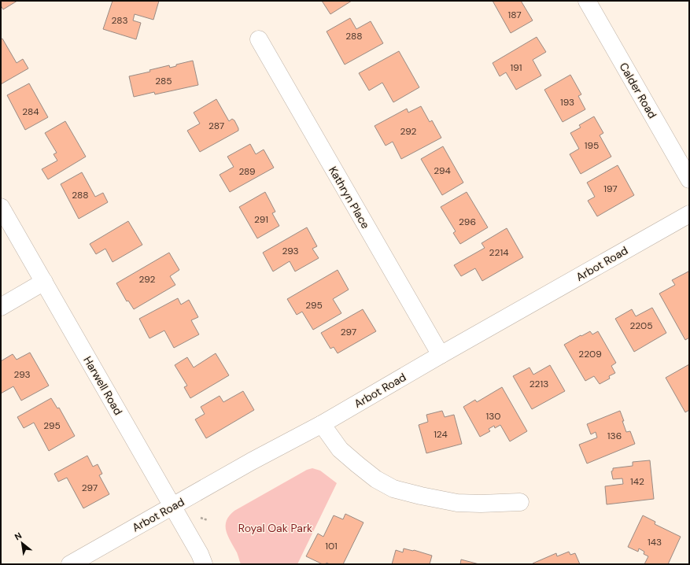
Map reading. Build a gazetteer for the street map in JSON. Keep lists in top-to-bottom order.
{
  "streets": {
    "street": [
      "Calder Road",
      "Kathryn Place",
      "Arbot Road",
      "Harwell Road"
    ]
  },
  "crossings": [
    ["Kathryn Place", "Arbot Road"],
    ["Arbot Road", "Harwell Road"]
  ],
  "parks": ["Royal Oak Park"],
  "house_numbers": [
    "187",
    "283",
    "288",
    "191",
    "285",
    "193",
    "284",
    "287",
    "292",
    "195",
    "294",
    "289",
    "197",
    "288",
    "291",
    "296",
    "293",
    "2214",
    "292",
    "295",
    "2205",
    "297",
    "2209",
    "293",
    "2213",
    "130",
    "295",
    "124",
    "136",
    "142",
    "297",
    "143",
    "101"
  ],
  "north": "top left"
}
